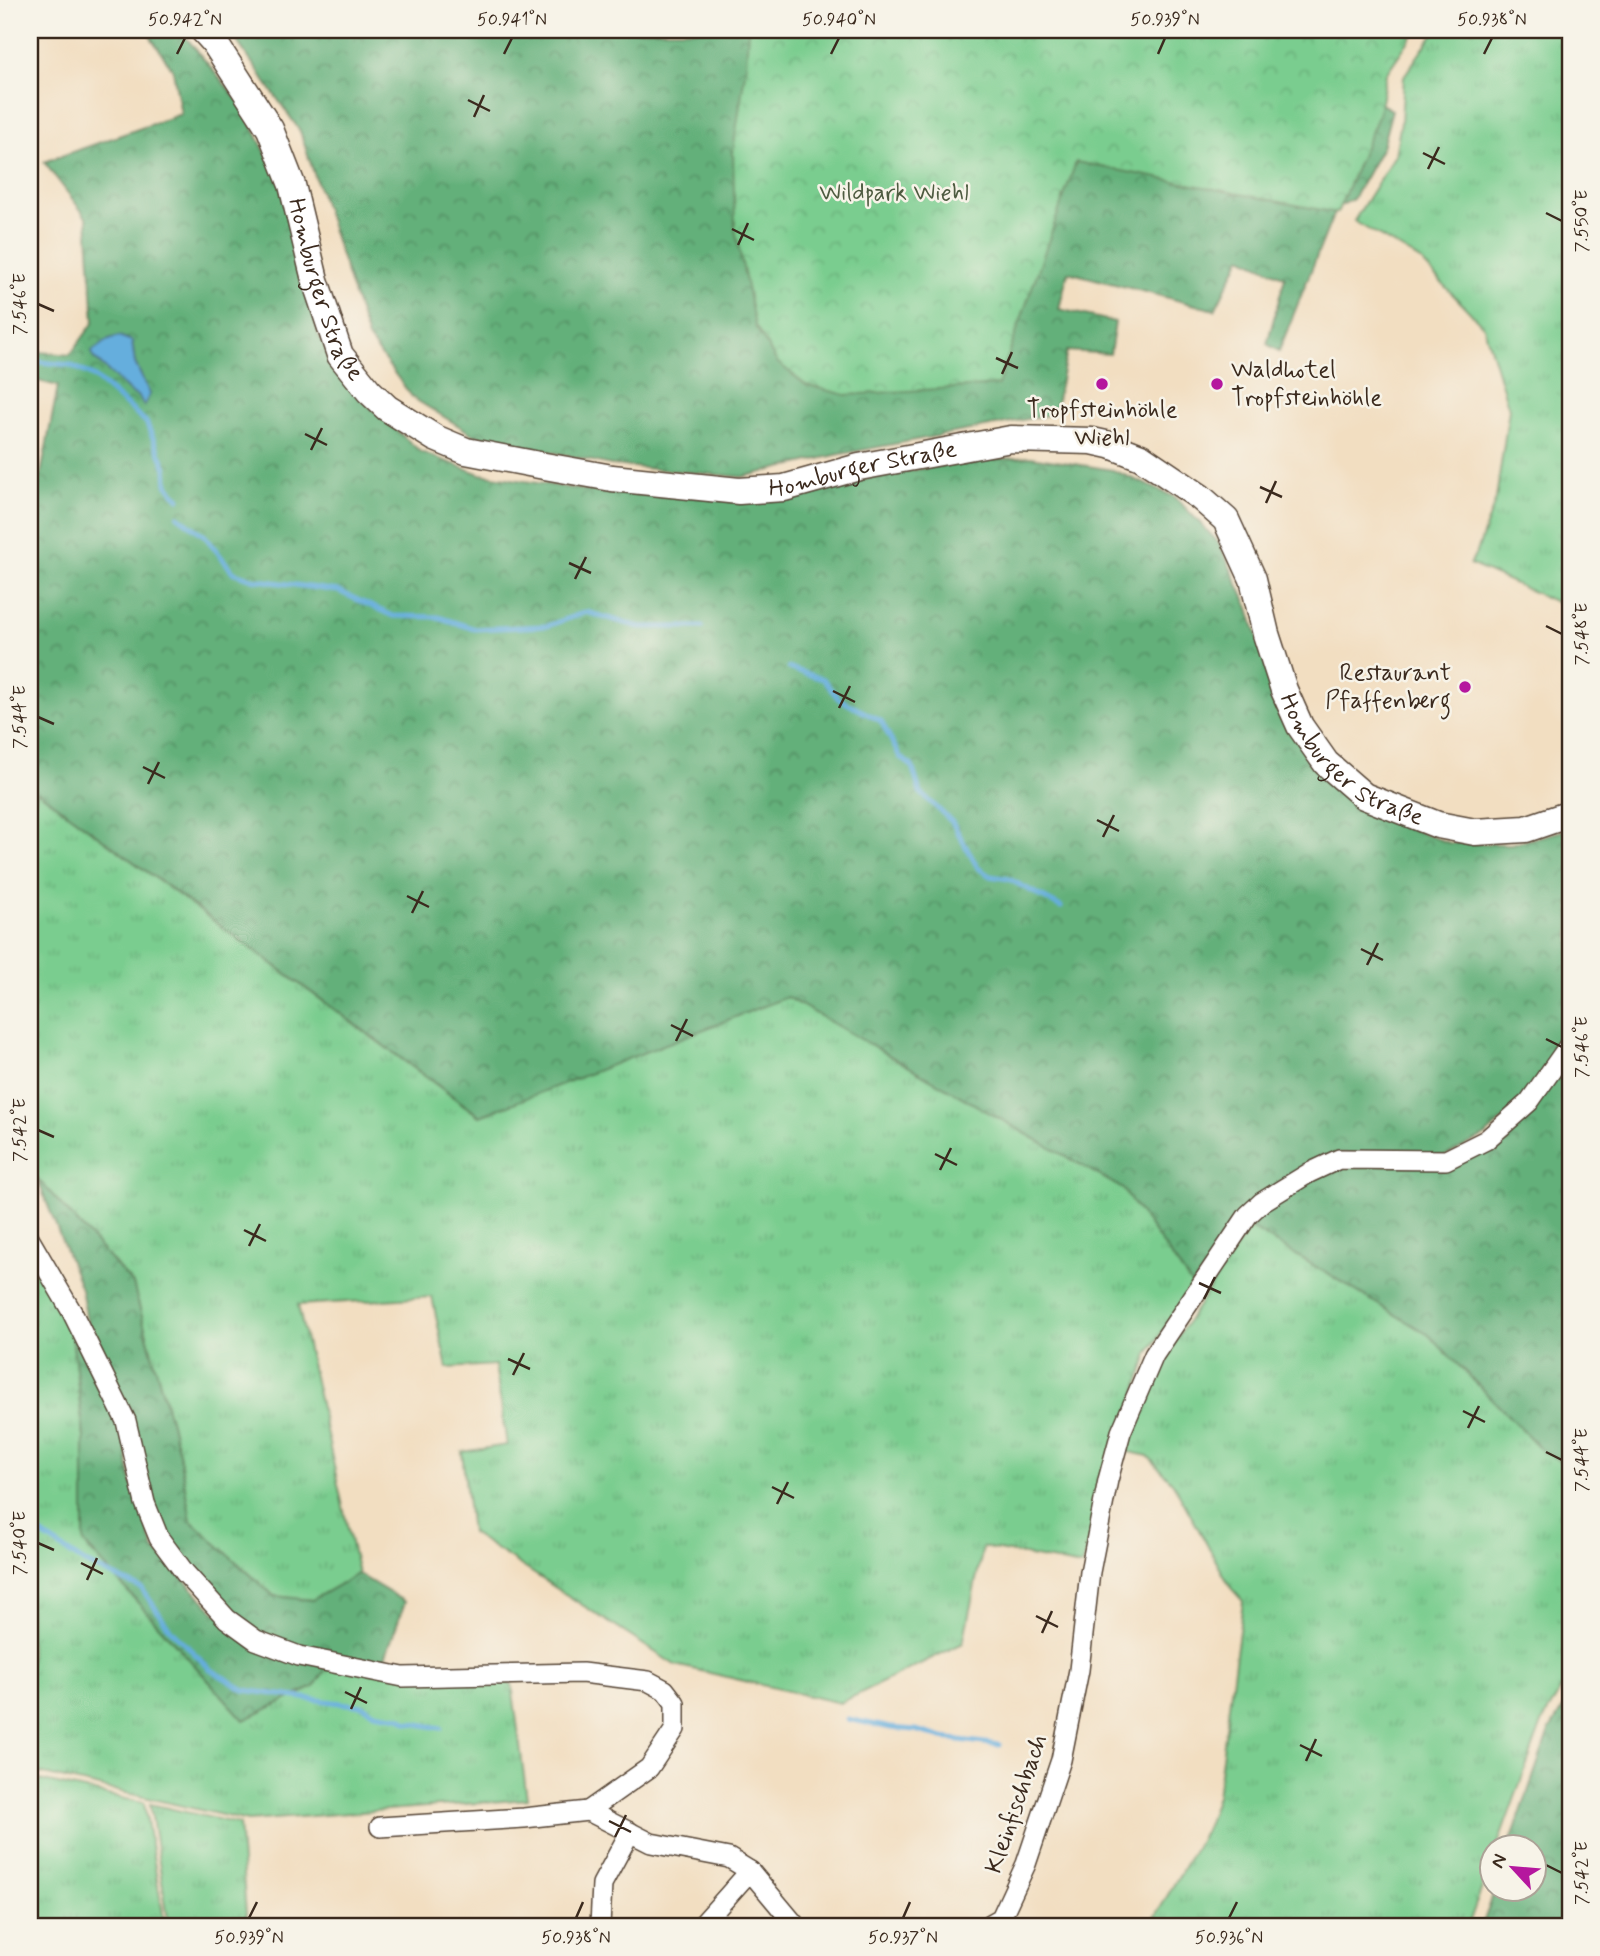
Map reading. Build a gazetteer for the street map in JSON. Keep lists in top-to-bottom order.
{
  "streets": {
    "main road": ["Homburger Straße"],
    "street": ["Kleinfischbach"]
  },
  "parks": ["Wildpark Wiehl"],
  "places": ["Tropfsteinhöhle Wiehl", "Waldhotel Tropfsteinhöhle", "Restaurant Pfaffenberg"],
  "north": "top left",
  "coordinates": [
    "50.942°N",
    "50.941°N",
    "50.940°N",
    "50.939°N",
    "50.938°N",
    "7.550°E",
    "7.546°E",
    "7.548°E",
    "7.544°E",
    "7.542°E",
    "7.540°E",
    "50.937°N",
    "50.936°N"
  ]
}
